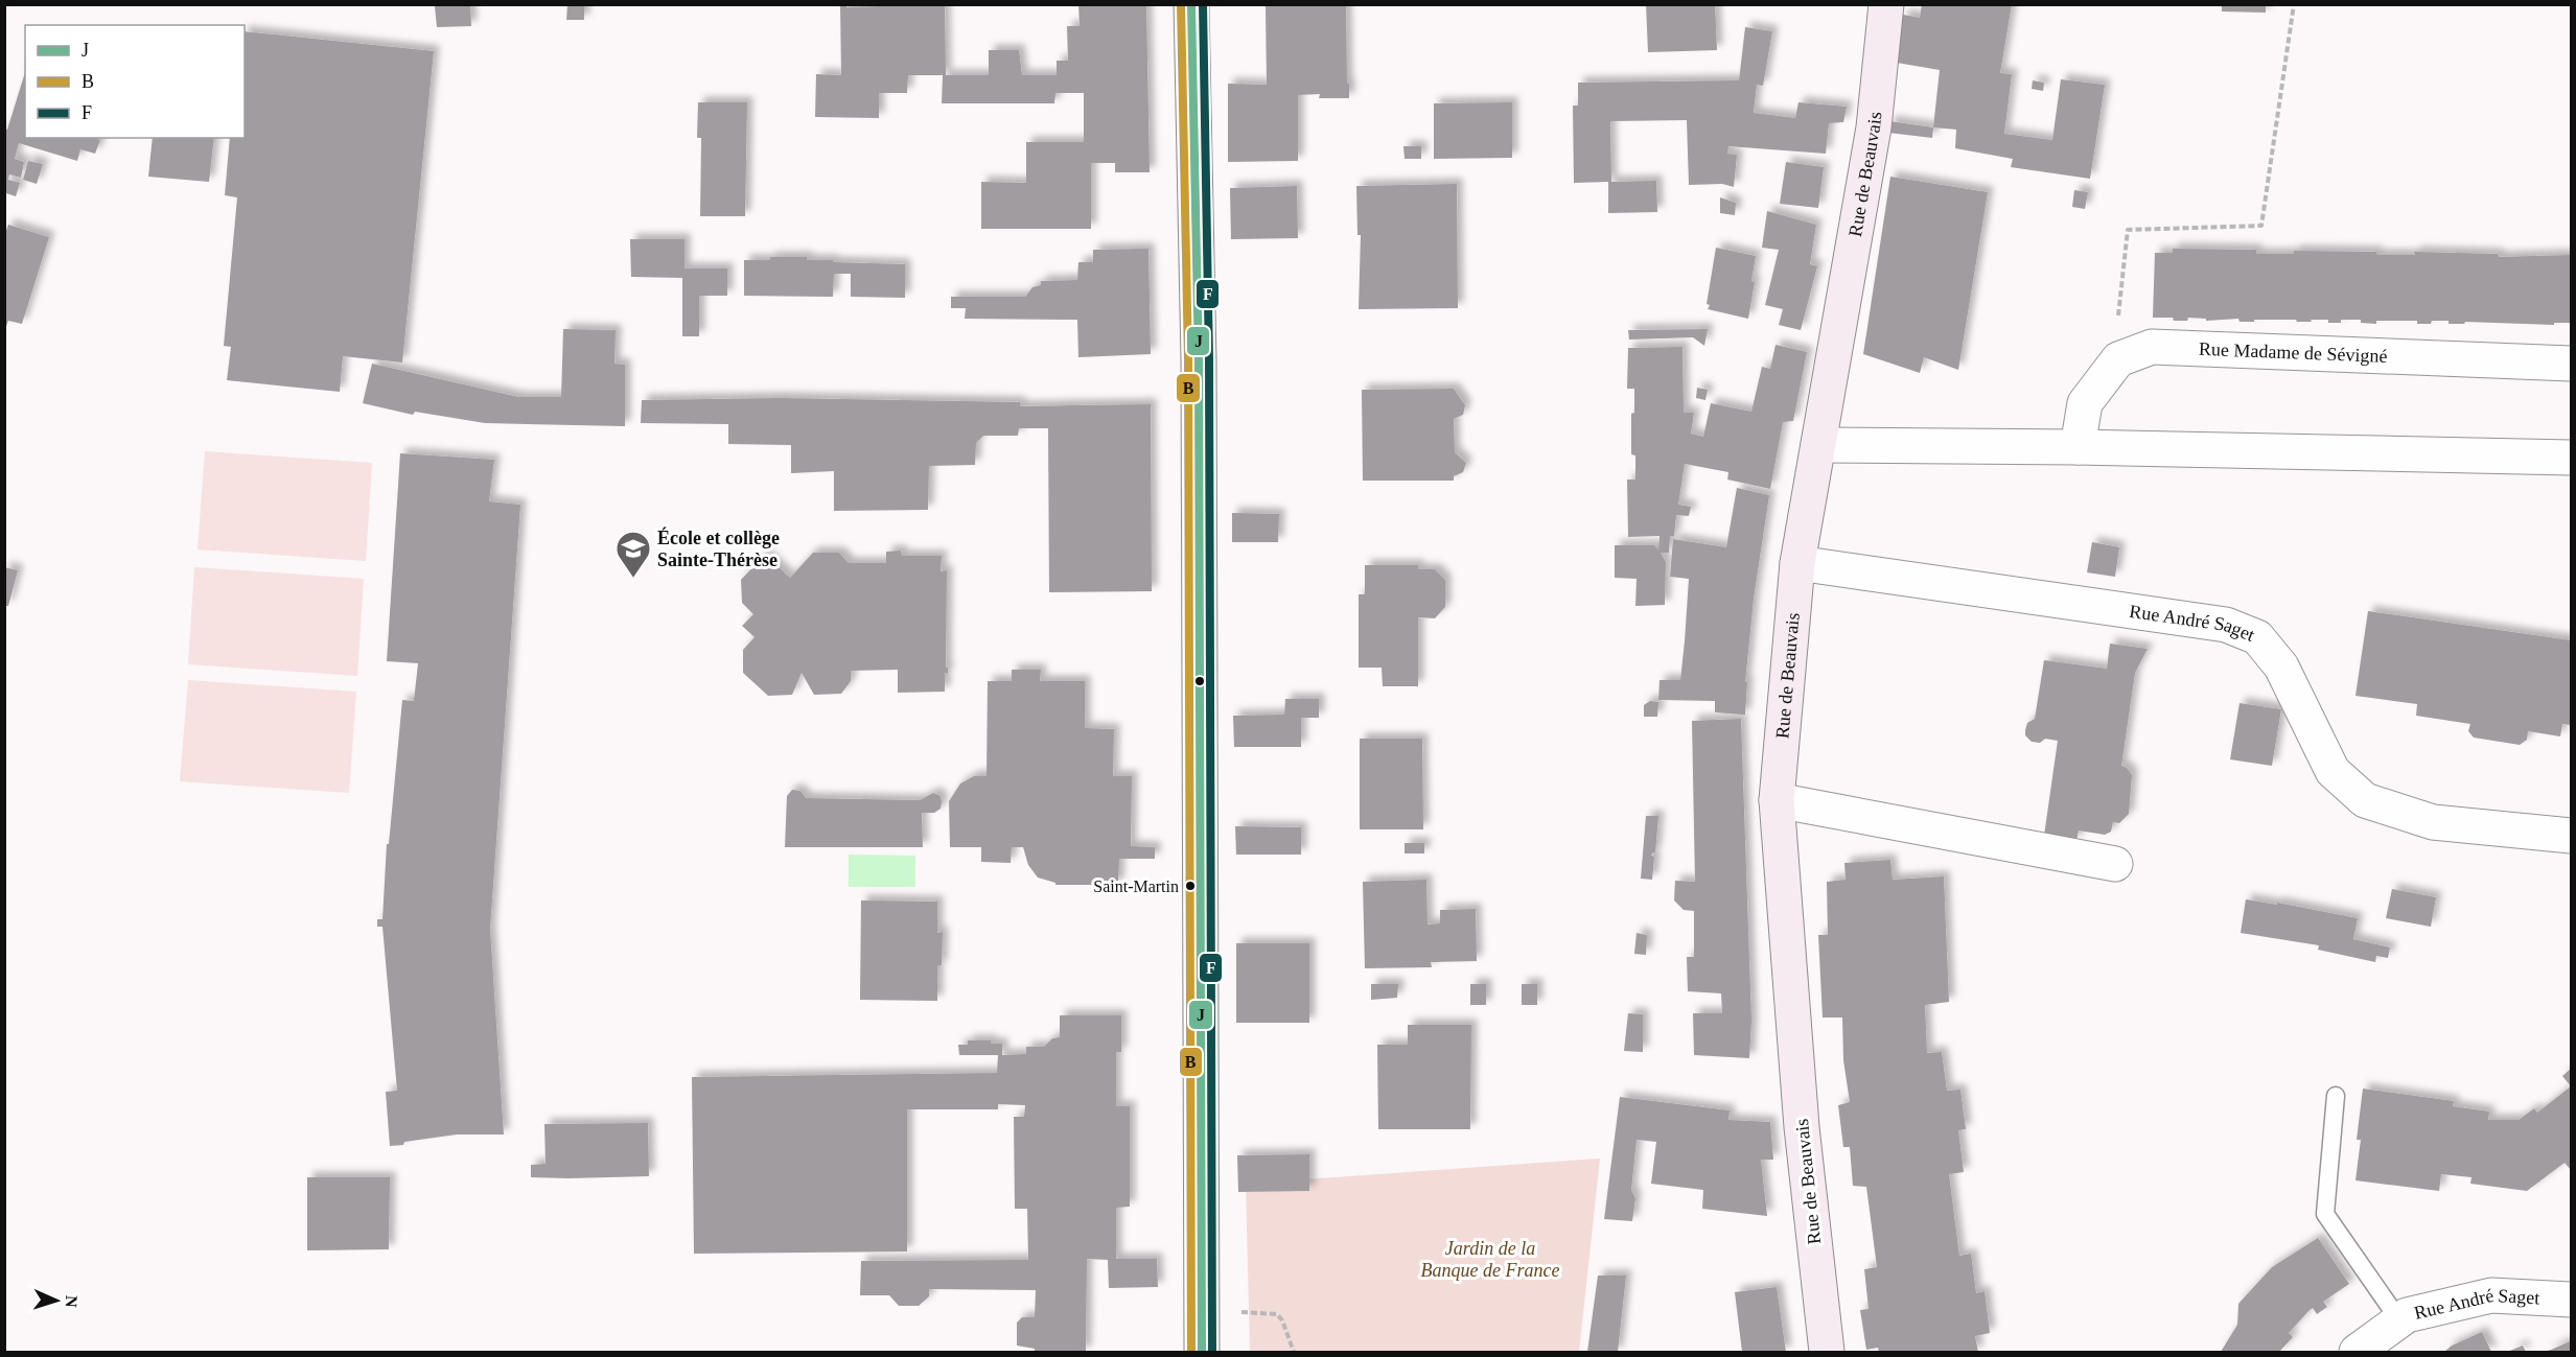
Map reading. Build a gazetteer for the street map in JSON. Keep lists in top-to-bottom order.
{
  "streets": {
    "street": ["Rue de Beauvais", "Rue Madame de Sévigné", "Rue André Saget"]
  },
  "crossings": [
    ["Rue de Beauvais", "Rue André Saget"]
  ],
  "parks": ["Jardin de la Banque de France"],
  "places": {
    "school or university": ["École et collège Sainte-Thérèse"],
    "other": ["Saint-Martin"]
  },
  "lines": ["transit line J", "transit line B", "transit line F"],
  "legend": ["J", "B", "F"],
  "north": "right"
}
